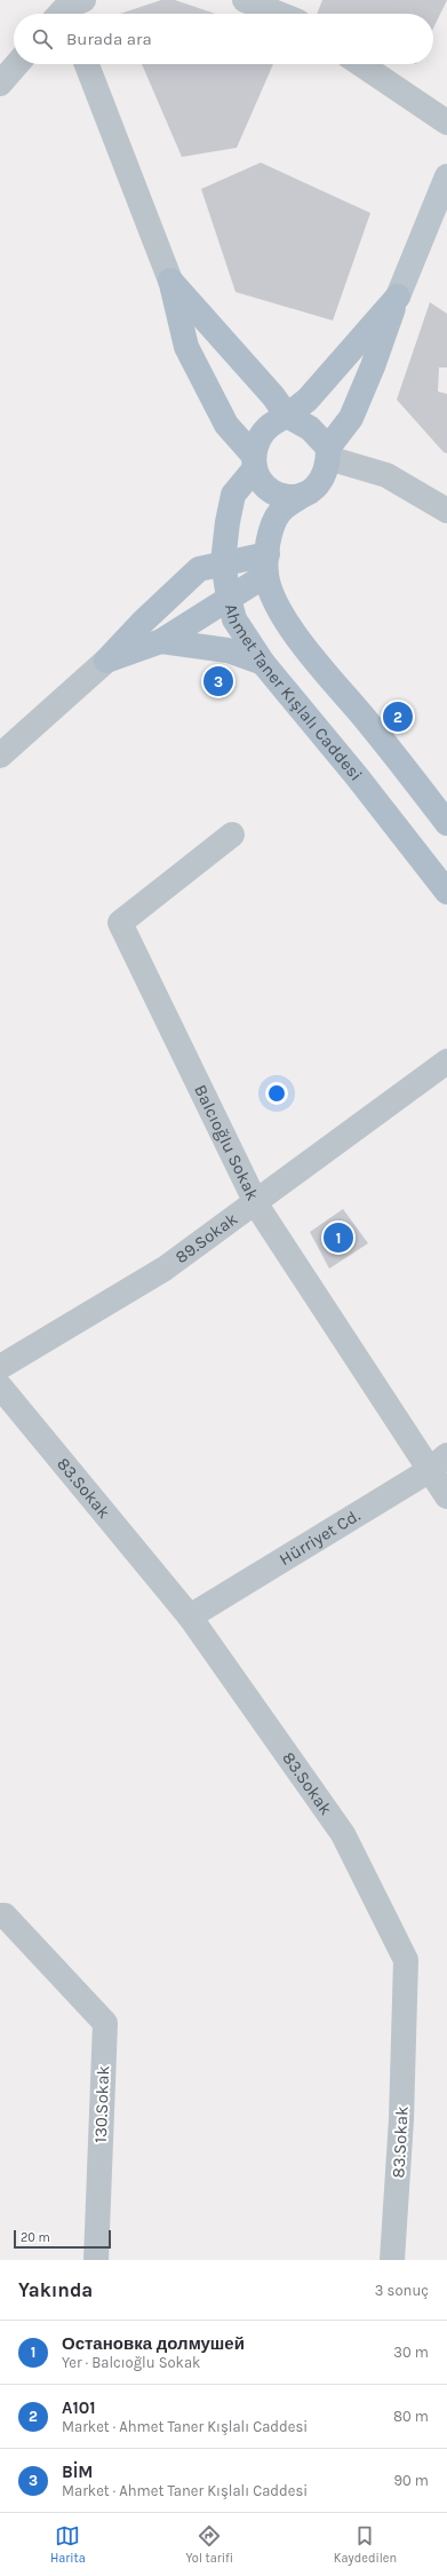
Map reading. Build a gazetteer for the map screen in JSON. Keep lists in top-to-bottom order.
{
  "streets": {
    "main road": ["Ahmet Taner Kışlalı Caddesi"],
    "street": [
      "Balcıoğlu Sokak",
      "89.Sokak",
      "83.Sokak",
      "Hürriyet Cd.",
      "130.Sokak"
    ]
  },
  "crossings": [
    ["Balcıoğlu Sokak", "89.Sokak"],
    ["Balcıoğlu Sokak", "Hürriyet Cd."],
    ["83.Sokak", "Hürriyet Cd."]
  ],
  "scale_bar": "20 m",
  "page": {
    "search": "Burada ara",
    "pins": ["3", "2", "1"],
    "scale": "20 m",
    "heading": ["Yakında", "3 sonuç"],
    "list": [
      {
        "mark": "1",
        "name": "Остановка долмушей",
        "note": "Yer · Balcıoğlu Sokak",
        "value": "30 m"
      },
      {
        "mark": "2",
        "name": "A101",
        "note": "Market · Ahmet Taner Kışlalı Caddesi",
        "value": "80 m"
      },
      {
        "mark": "3",
        "name": "BİM",
        "note": "Market · Ahmet Taner Kışlalı Caddesi",
        "value": "90 m"
      }
    ],
    "nav": ["Harita", "Yol tarifi", "Kaydedilen"]
  }
}
